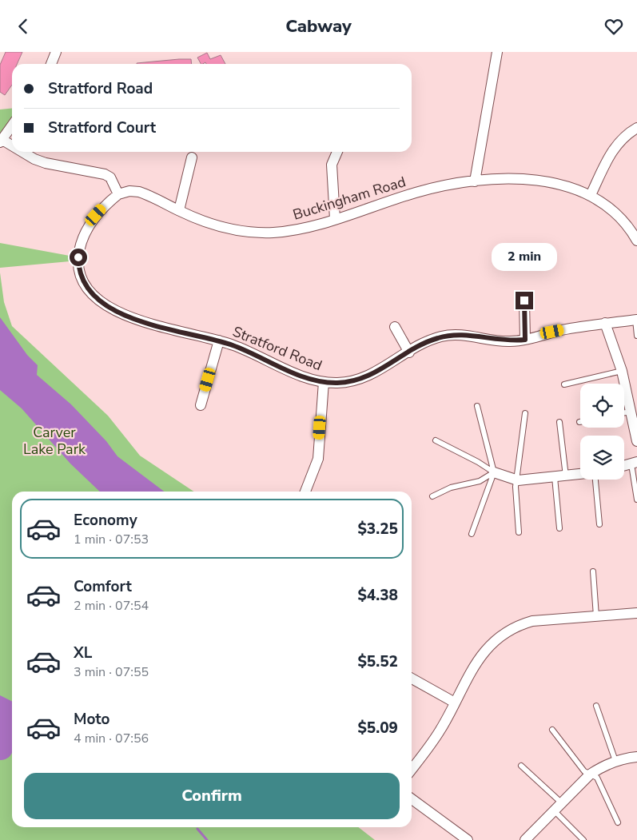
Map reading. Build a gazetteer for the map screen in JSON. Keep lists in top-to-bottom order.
{
  "streets": {
    "street": ["Buckingham Road", "Stratford Road"]
  },
  "crossings": [
    ["Buckingham Road", "Stratford Road"]
  ],
  "parks": ["Carver Lake Park"],
  "page": {
    "header": "Cabway",
    "banner": ["Stratford Road", "Stratford Court"],
    "bubble": "2 min",
    "list": [
      {
        "name": "Economy",
        "note": "1 min · 07:53",
        "value": "$3.25"
      },
      {
        "name": "Comfort",
        "note": "2 min · 07:54",
        "value": "$4.38"
      },
      {
        "name": "XL",
        "note": "3 min · 07:55",
        "value": "$5.52"
      },
      {
        "name": "Moto",
        "note": "4 min · 07:56",
        "value": "$5.09"
      }
    ],
    "buttons": "Confirm"
  }
}
